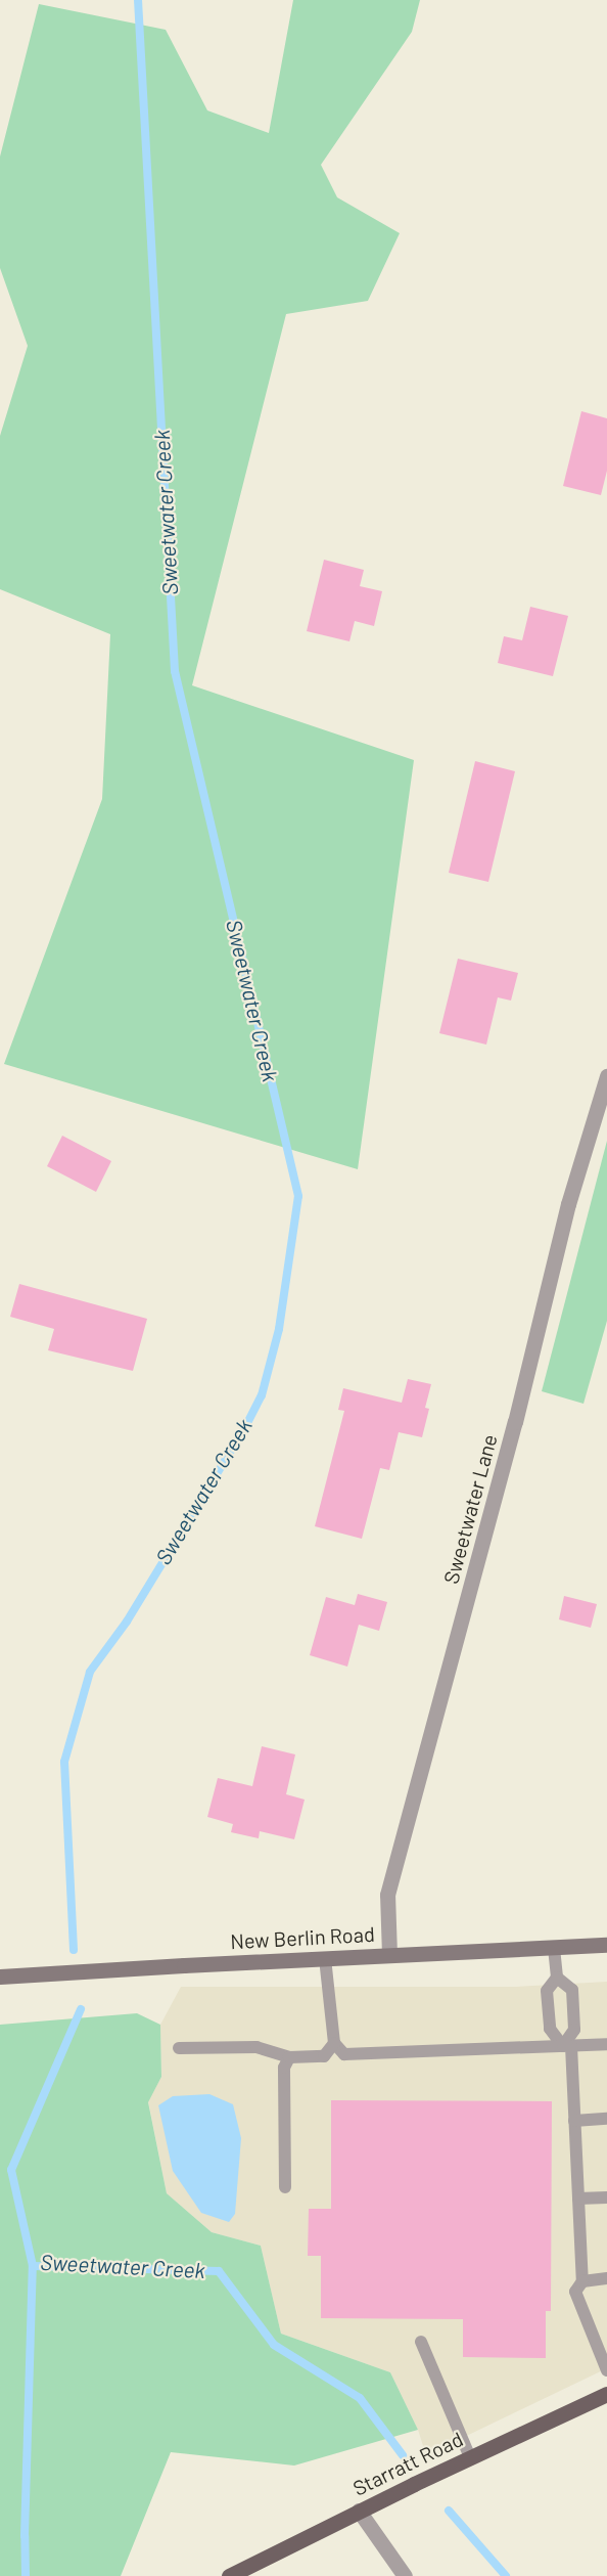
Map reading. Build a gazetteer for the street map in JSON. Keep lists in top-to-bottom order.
{
  "streets": {
    "main road": ["Starratt Road"],
    "street": ["Sweetwater Lane", "New Berlin Road"]
  },
  "crossings": [
    ["Sweetwater Lane", "New Berlin Road"]
  ],
  "water": ["Sweetwater Creek"]
}
